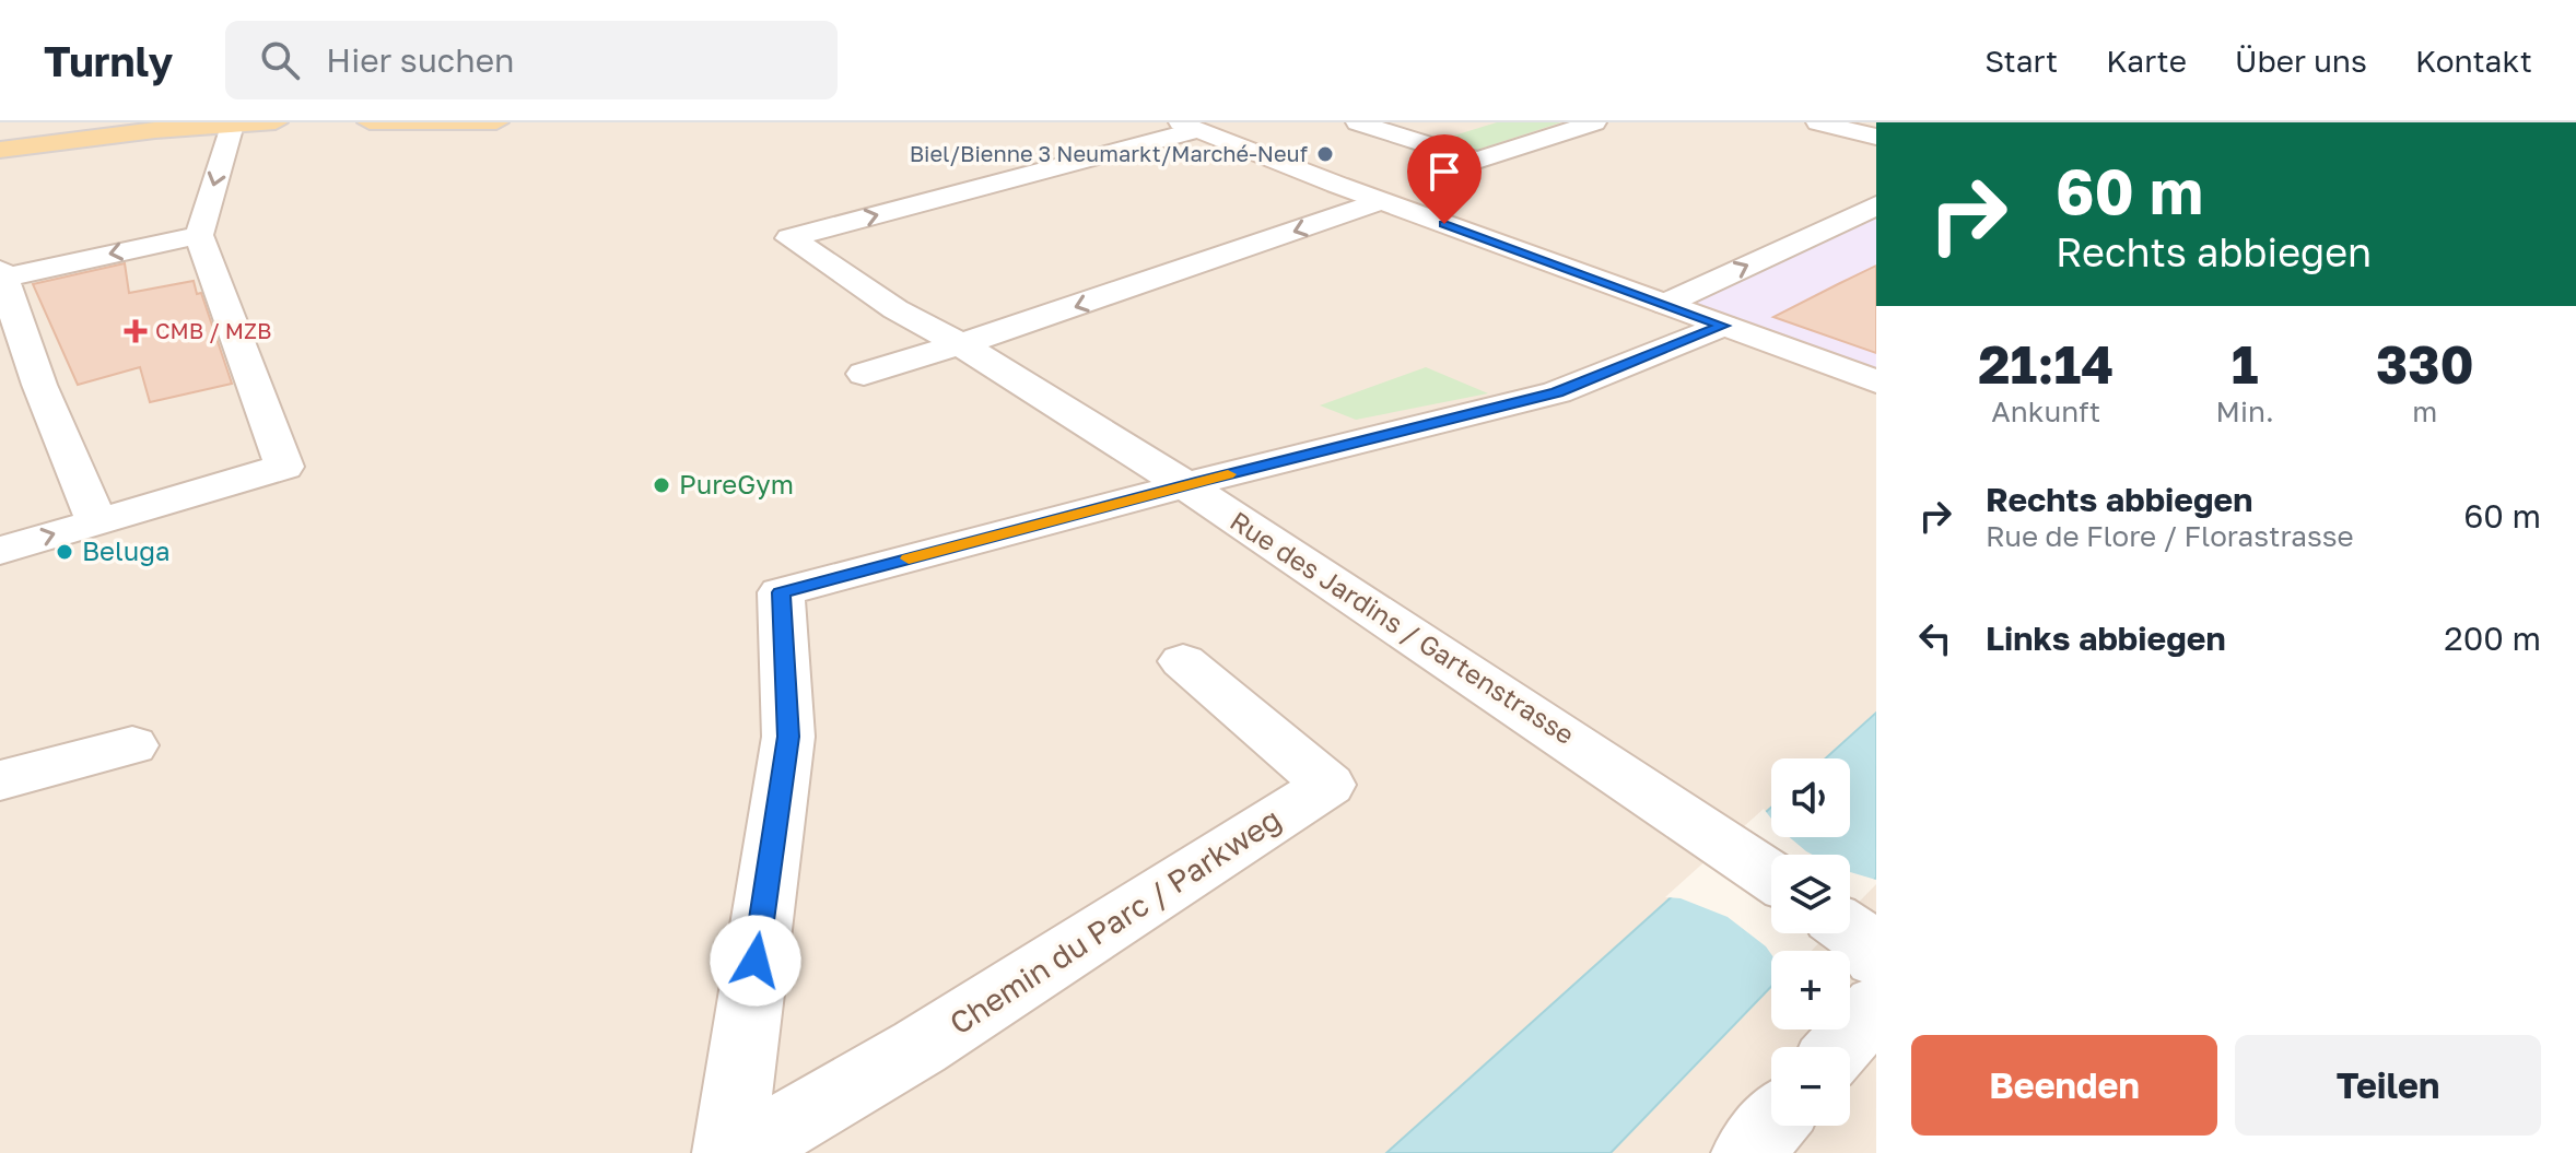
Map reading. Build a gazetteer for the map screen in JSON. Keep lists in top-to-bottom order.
{
  "streets": {
    "street": ["Rue des Jardins / Gartenstrasse", "Chemin du Parc / Parkweg"]
  },
  "places": {
    "other": ["Biel/Bienne 3 Neumarkt/Marché-Neuf", "PureGym", "Beluga"],
    "health": ["CMB / MZB"]
  },
  "page": {
    "header": "Turnly",
    "search": "Hier suchen",
    "nav": [
      "Start",
      "Karte",
      "Über uns",
      "Kontakt"
    ],
    "turn": ["60 m", "Rechts abbiegen"],
    "eta": [
      "21:14",
      "Ankunft",
      "1",
      "Min.",
      "330",
      "m"
    ],
    "list": [
      {
        "name": "Rechts abbiegen",
        "note": "Rue de Flore / Florastrasse",
        "value": "60 m"
      },
      {
        "name": "Links abbiegen",
        "value": "200 m"
      }
    ],
    "map_buttons": ["+", "−"],
    "buttons": ["Beenden", "Teilen"]
  }
}
